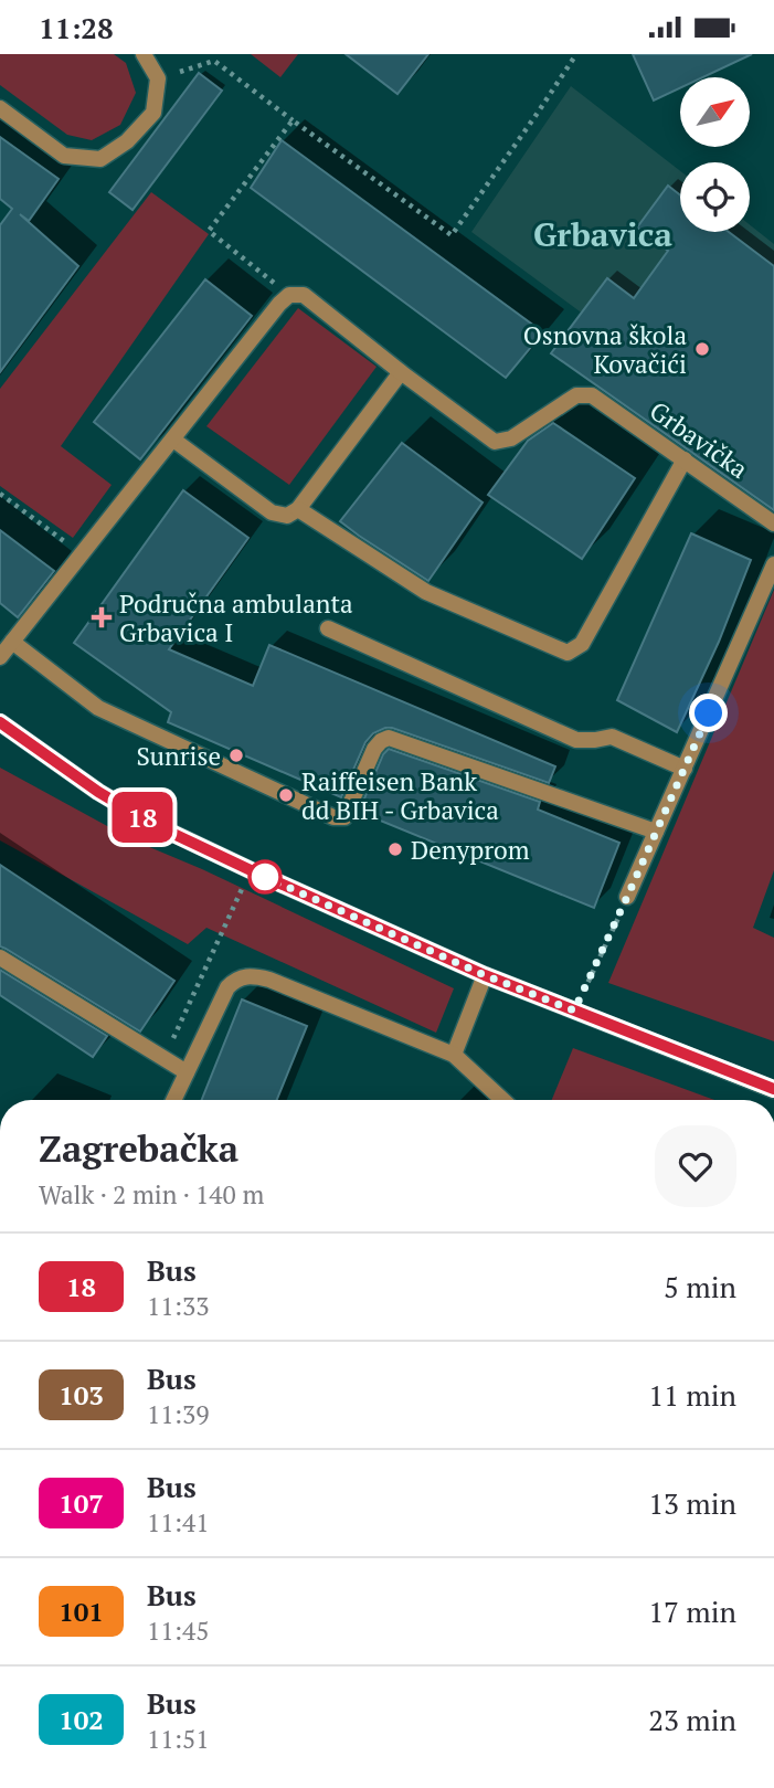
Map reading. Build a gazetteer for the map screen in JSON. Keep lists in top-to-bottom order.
{
  "streets": {
    "street": ["Grbavička"]
  },
  "districts": ["Grbavica"],
  "places": {
    "other": [
      "Osnovna škola Kovačići",
      "Sunrise",
      "Raiffeisen Bank dd BIH - Grbavica",
      "Denyprom"
    ],
    "health": ["Područna ambulanta Grbavica I"]
  },
  "lines": ["bus line 18"],
  "north": "top right",
  "page": {
    "status": "11:28",
    "on_map": "18",
    "heading": ["Zagrebačka", "Walk · 2 min · 140 m"],
    "list": [
      {
        "mark": "18",
        "name": "Bus",
        "note": "11:33",
        "value": "5 min"
      },
      {
        "mark": "103",
        "name": "Bus",
        "note": "11:39",
        "value": "11 min"
      },
      {
        "mark": "107",
        "name": "Bus",
        "note": "11:41",
        "value": "13 min"
      },
      {
        "mark": "101",
        "name": "Bus",
        "note": "11:45",
        "value": "17 min"
      },
      {
        "mark": "102",
        "name": "Bus",
        "note": "11:51",
        "value": "23 min"
      }
    ]
  }
}
